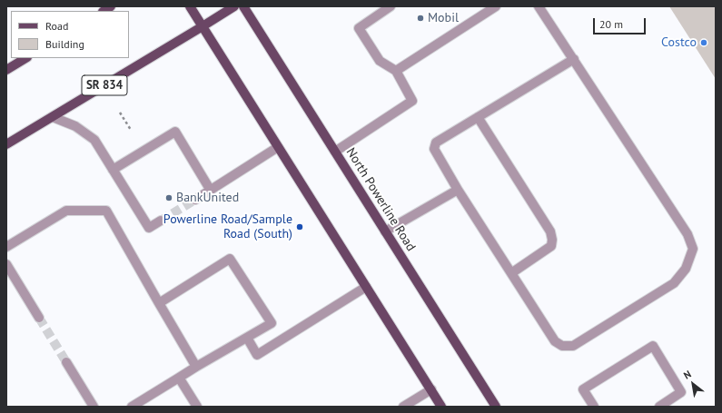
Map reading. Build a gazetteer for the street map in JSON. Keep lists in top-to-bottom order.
{
  "streets": {
    "main road": ["SR 834", "North Powerline Road"]
  },
  "places": [
    "Mobil",
    "Costco",
    "BankUnited",
    "Powerline Road/Sample Road (South)"
  ],
  "legend": ["Road", "Building"],
  "scale_bar": "20 m",
  "north": "top left"
}
